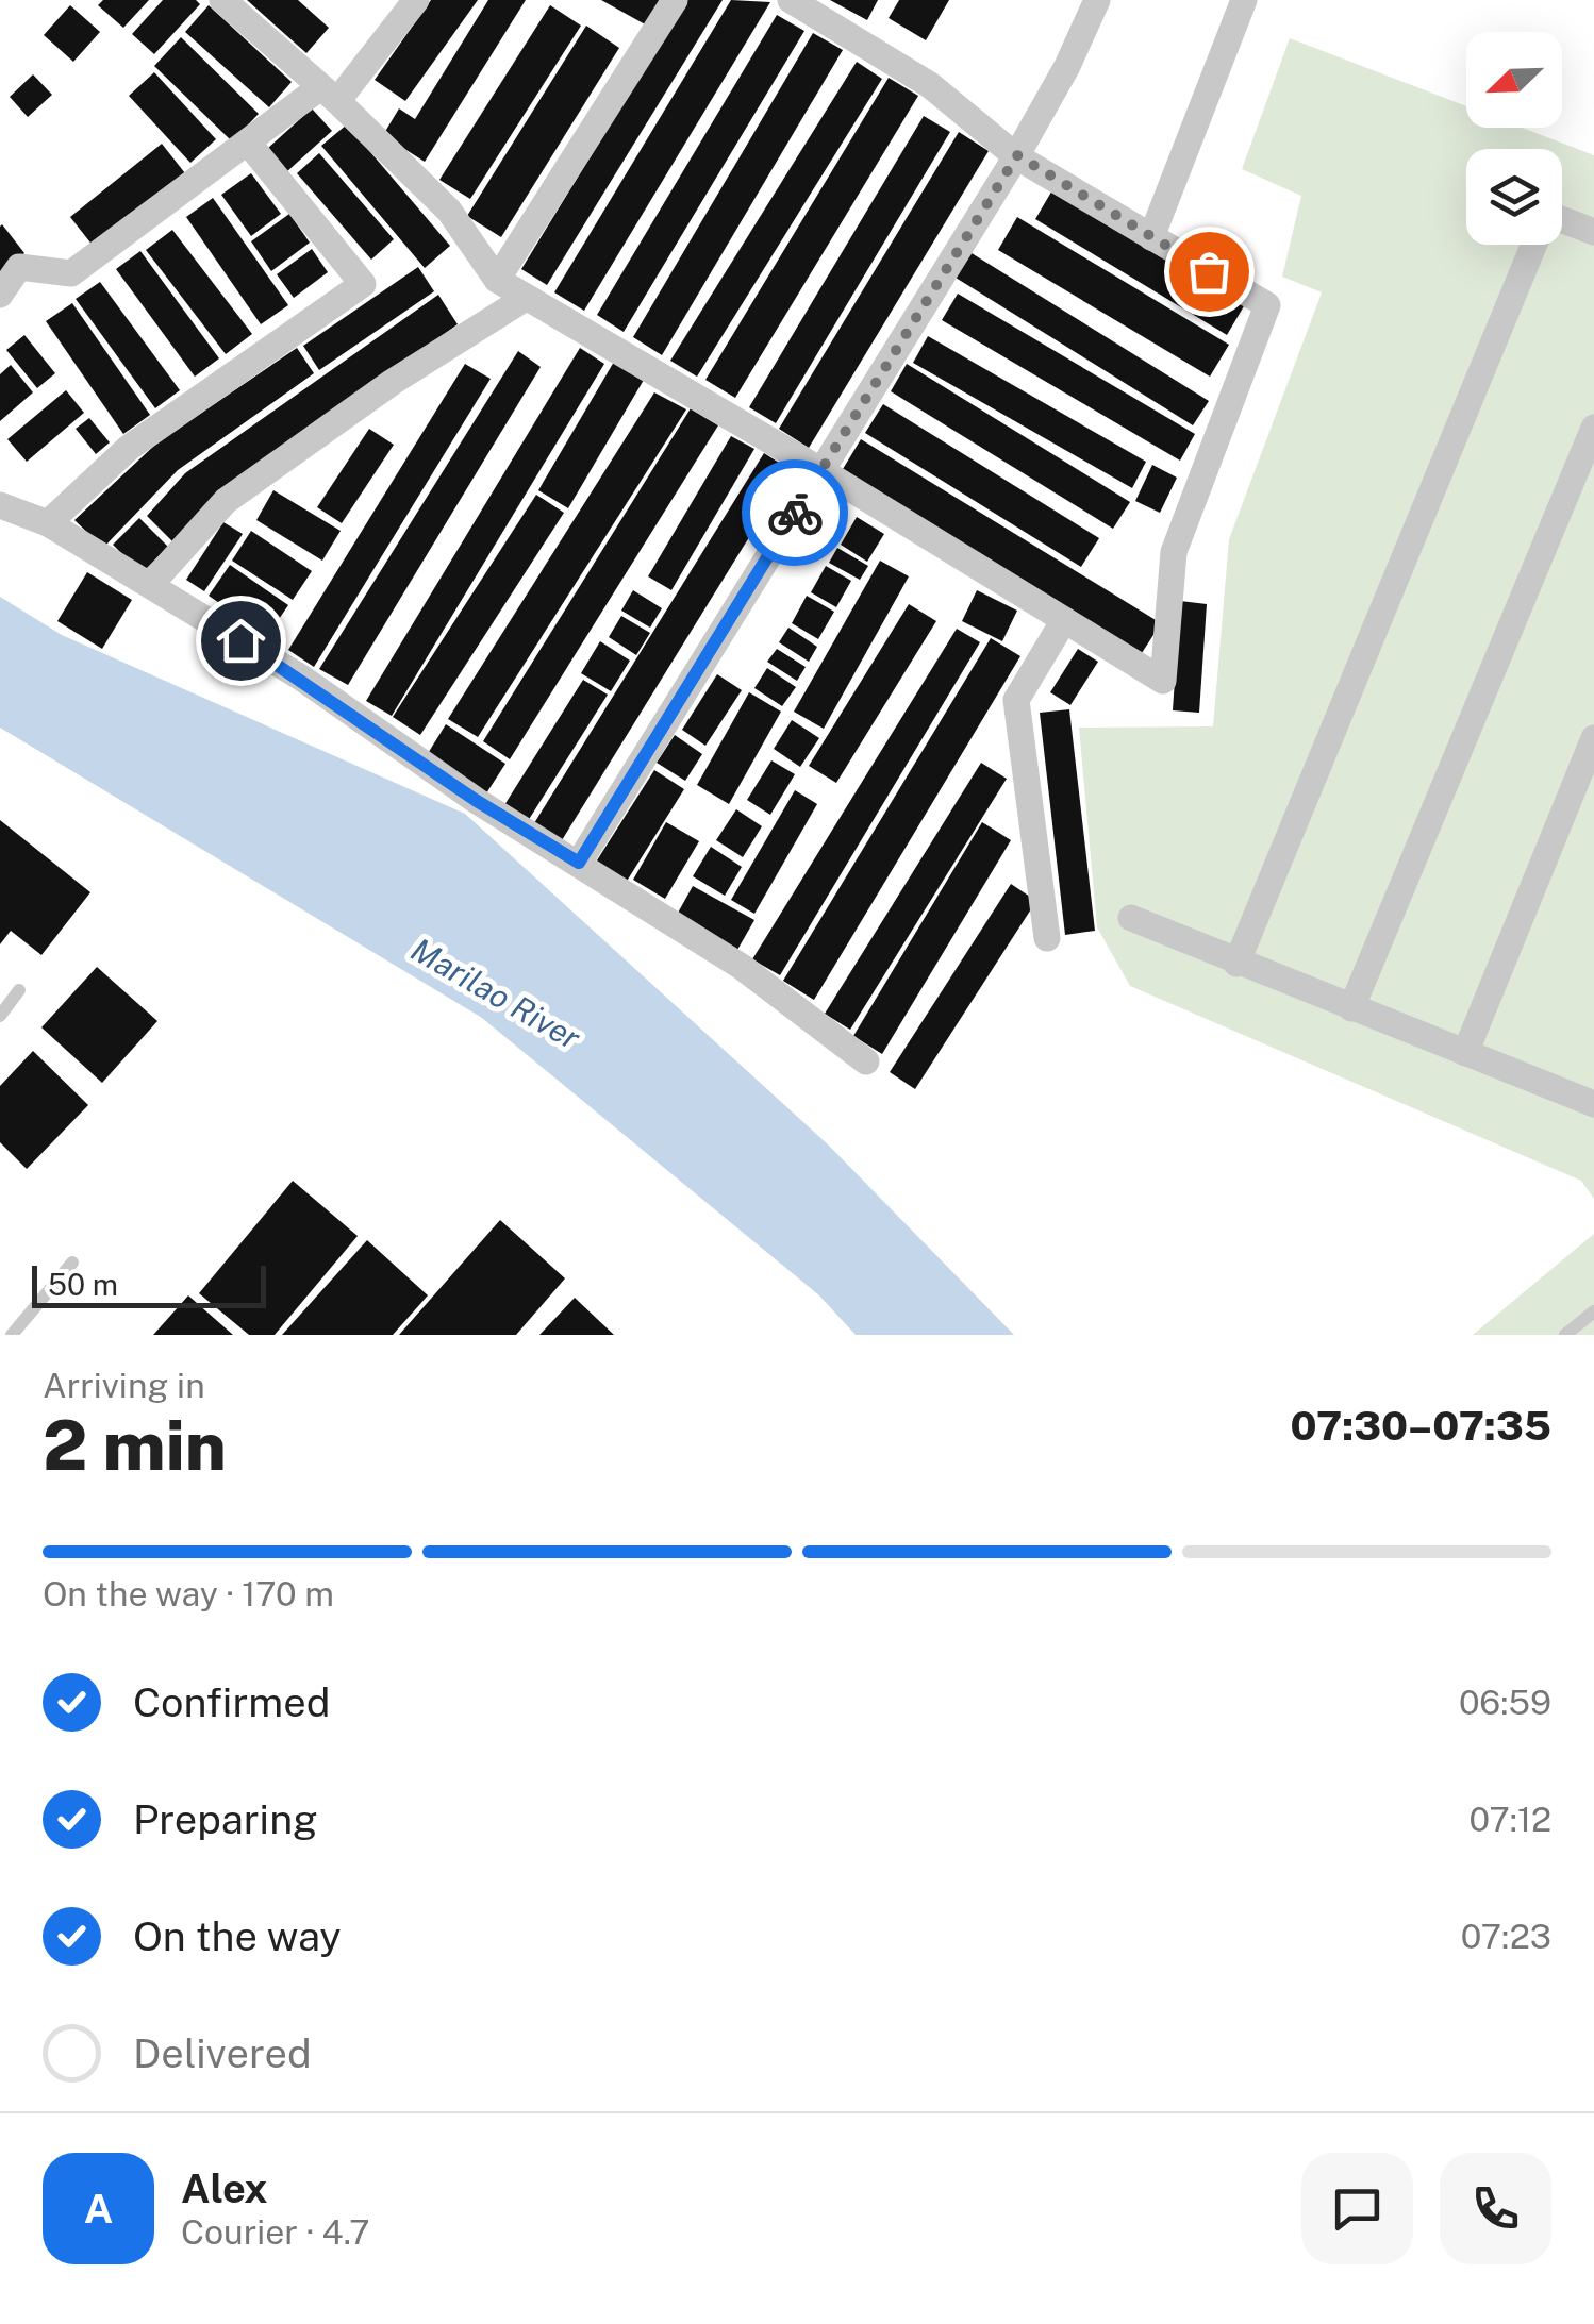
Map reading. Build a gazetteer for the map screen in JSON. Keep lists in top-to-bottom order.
{
  "water": ["Marilao River"],
  "scale_bar": "50 m",
  "north": "bottom left",
  "page": {
    "scale": "50 m",
    "heading": ["2 min", "Arriving in", "07:30–07:35"],
    "panel": ["Alex", "Courier · 4.7"],
    "bar": "On the way · 170 m",
    "list": [
      ["Confirmed", "06:59"],
      ["Preparing", "07:12"],
      ["On the way", "07:23"],
      "Delivered"
    ],
    "round": "A"
  }
}
